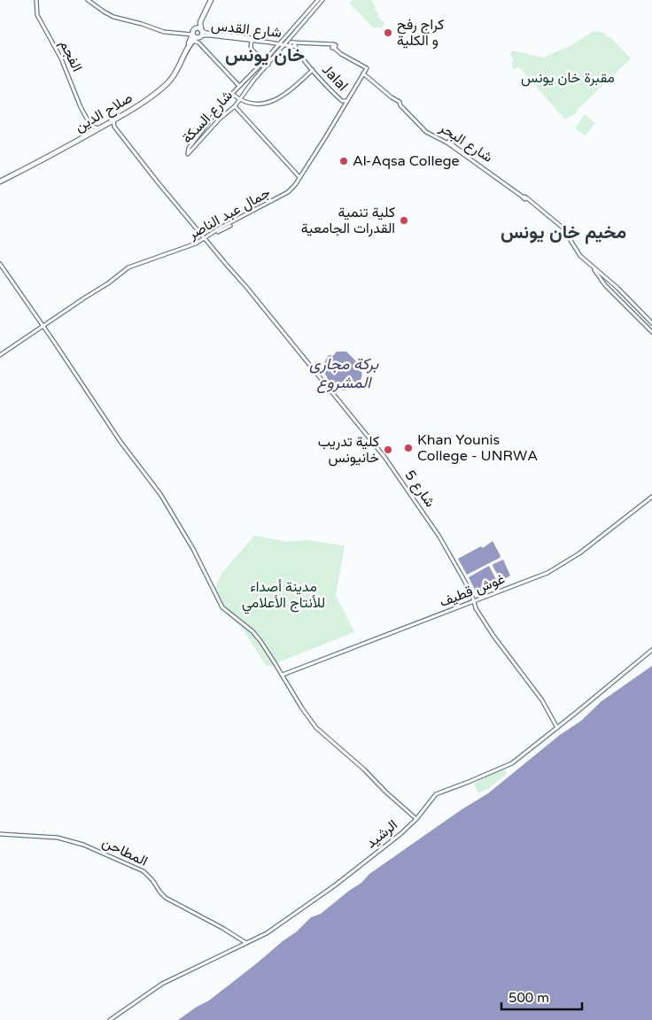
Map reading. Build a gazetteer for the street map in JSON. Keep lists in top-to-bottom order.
{
  "streets": {
    "highway": ["صلاح الدين"],
    "main road": [
      "شارع القدس",
      "الفجم",
      "Jalal",
      "شارع السكة",
      "شارع البحر",
      "جمال عبد الناصر",
      "شارع 5",
      "غوش قطيف",
      "الرشيد",
      "المطاحن"
    ]
  },
  "crossings": [
    ["شارع القدس", "Jalal"],
    ["شارع القدس", "صلاح الدين"],
    ["شارع القدس", "شارع السكة"],
    ["شارع القدس", "جمال عبد الناصر"],
    ["Jalal", "شارع السكة"],
    ["Jalal", "جمال عبد الناصر"],
    ["شارع البحر", "جمال عبد الناصر"],
    ["جمال عبد الناصر", "شارع 5"],
    ["شارع 5", "غوش قطيف"],
    ["الرشيد", "المطاحن"]
  ],
  "districts": ["خان يونس", "مخيم خان يونس"],
  "water": ["بركة مجارى المشروع"],
  "parks": ["مقبرة خان يونس", "مدينة أصداء للأنتاج الأعلامي"],
  "places": [
    "كراج رفح و الكلية",
    "Al-Aqsa College",
    "كلية تنمية القدرات الجامعية",
    "Khan Younis College - UNRWA",
    "كلية تدريب خانيونس"
  ],
  "scale_bar": "500 m"
}
